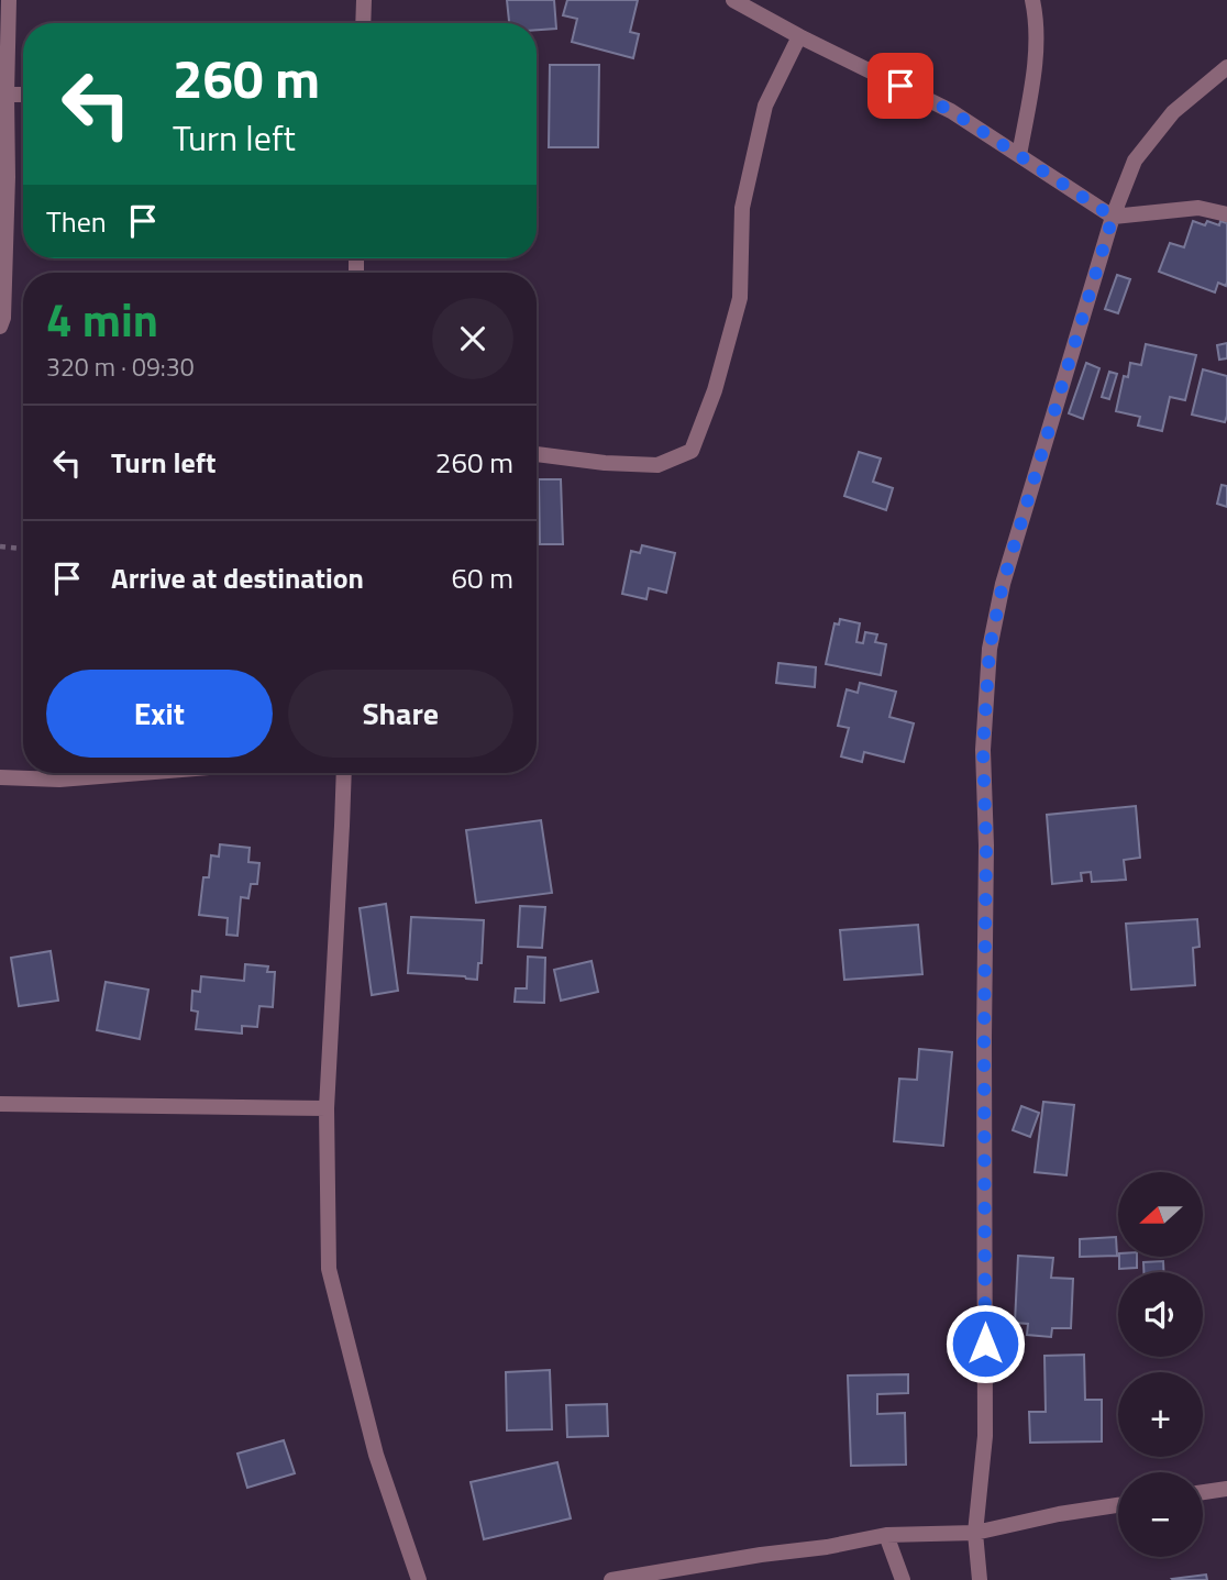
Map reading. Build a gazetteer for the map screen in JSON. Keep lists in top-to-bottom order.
{
  "north": "left",
  "page": {
    "turn": ["260 m", "Turn left"],
    "then": "Then",
    "heading": ["4 min", "320 m · 09:30"],
    "list": [
      {
        "name": "Turn left",
        "value": "260 m"
      },
      {
        "name": "Arrive at destination",
        "value": "60 m"
      }
    ],
    "buttons": ["Exit", "Share"],
    "map_buttons": ["+", "−"]
  }
}
